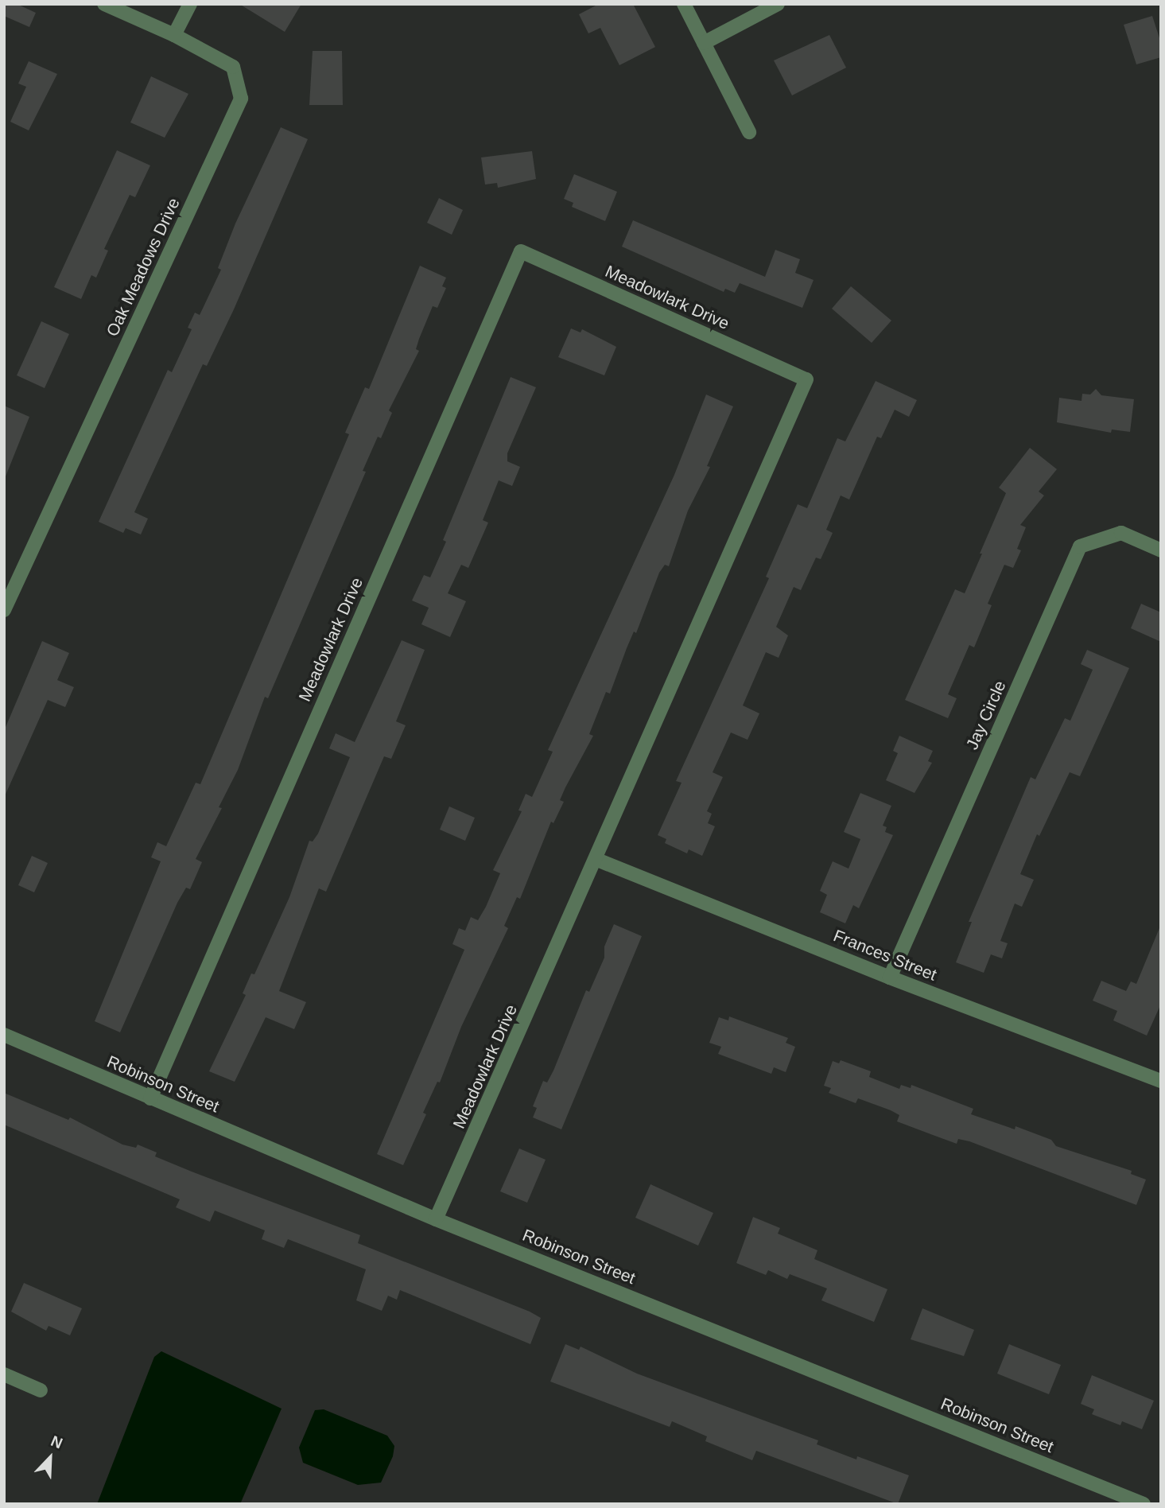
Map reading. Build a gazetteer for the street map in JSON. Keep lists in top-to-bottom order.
{
  "streets": {
    "street": [
      "Oak Meadows Drive",
      "Meadowlark Drive",
      "Jay Circle",
      "Frances Street",
      "Robinson Street"
    ]
  },
  "crossings": [
    ["Meadowlark Drive", "Frances Street"],
    ["Meadowlark Drive", "Robinson Street"],
    ["Jay Circle", "Frances Street"]
  ],
  "north": "top right"
}
